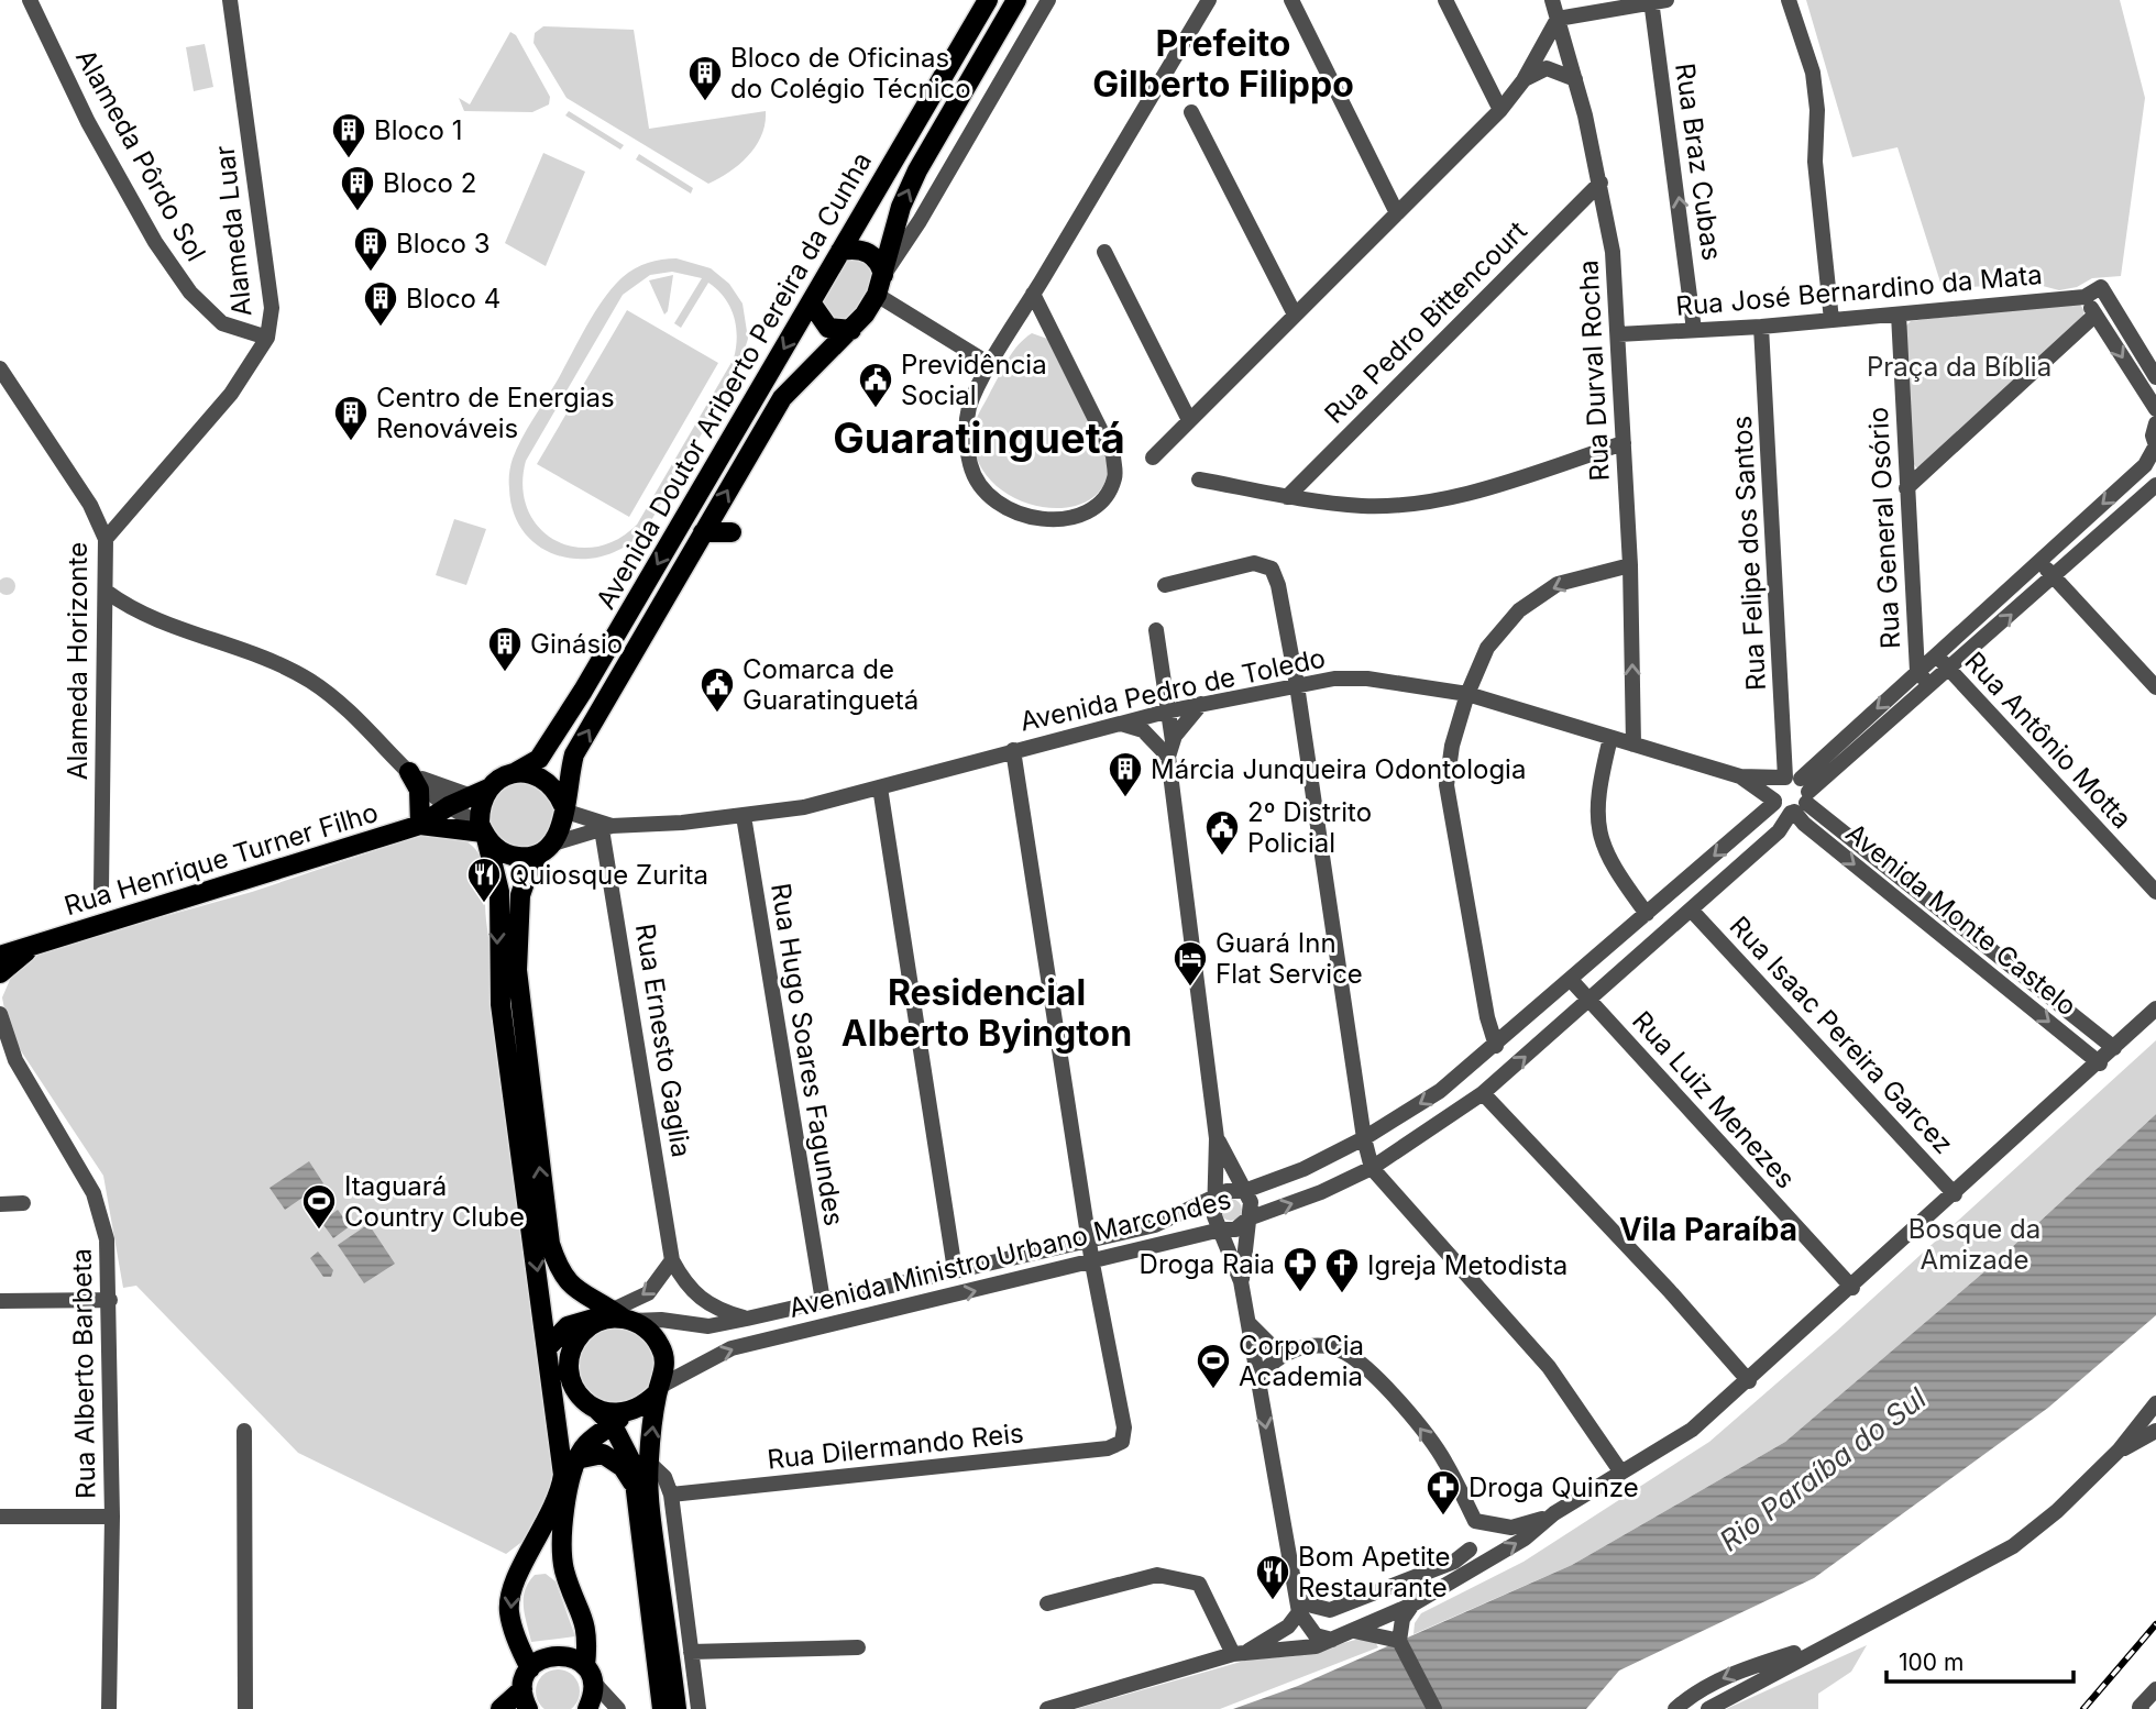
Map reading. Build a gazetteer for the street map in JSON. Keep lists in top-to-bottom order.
{
  "streets": {
    "main road": ["Avenida Doutor Ariberto Pereira da Cunha", "Rua Henrique Turner Filho"],
    "street": [
      "Alameda Pôrdo Sol",
      "Rua Braz Cubas",
      "Alameda Luar",
      "Rua José Bernardino da Mata",
      "Rua Pedro Bittencourt",
      "Rua Durval Rocha",
      "Rua General Osório",
      "Rua Felipe dos Santos",
      "Alameda Horizonte",
      "Avenida Pedro de Toledo",
      "Rua Antônio Motta",
      "Avenida Monte Castelo",
      "Rua Isaac Pereira Garcez",
      "Rua Ernesto Gaglia",
      "Rua Hugo Soares Fagundes",
      "Rua Luiz Menezes",
      "Avenida Ministro Urbano Marcondes",
      "Rua Alberto Barbeta",
      "Rua Dilermando Reis"
    ]
  },
  "crossings": [
    ["Alameda Pôrdo Sol", "Alameda Luar"],
    ["Rua Braz Cubas", "Rua José Bernardino da Mata"],
    ["Alameda Luar", "Alameda Horizonte"],
    ["Rua José Bernardino da Mata", "Rua Durval Rocha"],
    ["Rua José Bernardino da Mata", "Rua General Osório"],
    ["Rua José Bernardino da Mata", "Rua Felipe dos Santos"],
    ["Rua Pedro Bittencourt", "Rua Durval Rocha"],
    ["Rua Durval Rocha", "Avenida Pedro de Toledo"],
    ["Avenida Doutor Ariberto Pereira da Cunha", "Avenida Pedro de Toledo"],
    ["Avenida Doutor Ariberto Pereira da Cunha", "Rua Henrique Turner Filho"],
    ["Rua General Osório", "Avenida Ministro Urbano Marcondes"],
    ["Rua Felipe dos Santos", "Avenida Monte Castelo"],
    ["Rua Felipe dos Santos", "Avenida Ministro Urbano Marcondes"],
    ["Avenida Pedro de Toledo", "Rua Henrique Turner Filho"],
    ["Avenida Pedro de Toledo", "Rua Ernesto Gaglia"],
    ["Avenida Pedro de Toledo", "Rua Hugo Soares Fagundes"],
    ["Rua Antônio Motta", "Avenida Ministro Urbano Marcondes"],
    ["Avenida Monte Castelo", "Avenida Ministro Urbano Marcondes"],
    ["Rua Isaac Pereira Garcez", "Avenida Ministro Urbano Marcondes"],
    ["Rua Hugo Soares Fagundes", "Avenida Ministro Urbano Marcondes"],
    ["Rua Luiz Menezes", "Avenida Ministro Urbano Marcondes"],
    ["Avenida Ministro Urbano Marcondes", "Rua Dilermando Reis"]
  ],
  "one_way": ["Rua Braz Cubas"],
  "districts": [
    "Prefeito Gilberto Filippo",
    "Guaratinguetá",
    "Residencial Alberto Byington",
    "Vila Paraíba"
  ],
  "water": ["Rio Paraíba do Sul"],
  "parks": ["Praça da Bíblia", "Bosque da Amizade"],
  "places": {
    "building": [
      "Bloco de Oficinas do Colégio Técnico",
      "Bloco 1",
      "Bloco 2",
      "Bloco 3",
      "Bloco 4",
      "Centro de Energias Renováveis",
      "Ginásio",
      "Márcia Junqueira Odontologia"
    ],
    "public building": ["Previdência Social", "Comarca de Guaratinguetá", "2º Distrito Policial"],
    "restaurant": ["Quiosque Zurita", "Bom Apetite Restaurante"],
    "hotel": ["Guará Inn Flat Service"],
    "sports": ["Itaguará Country Clube", "Corpo Cia Academia"],
    "pharmacy": ["Droga Raia", "Droga Quinze"],
    "church": ["Igreja Metodista"]
  },
  "scale_bar": "100 m"
}
